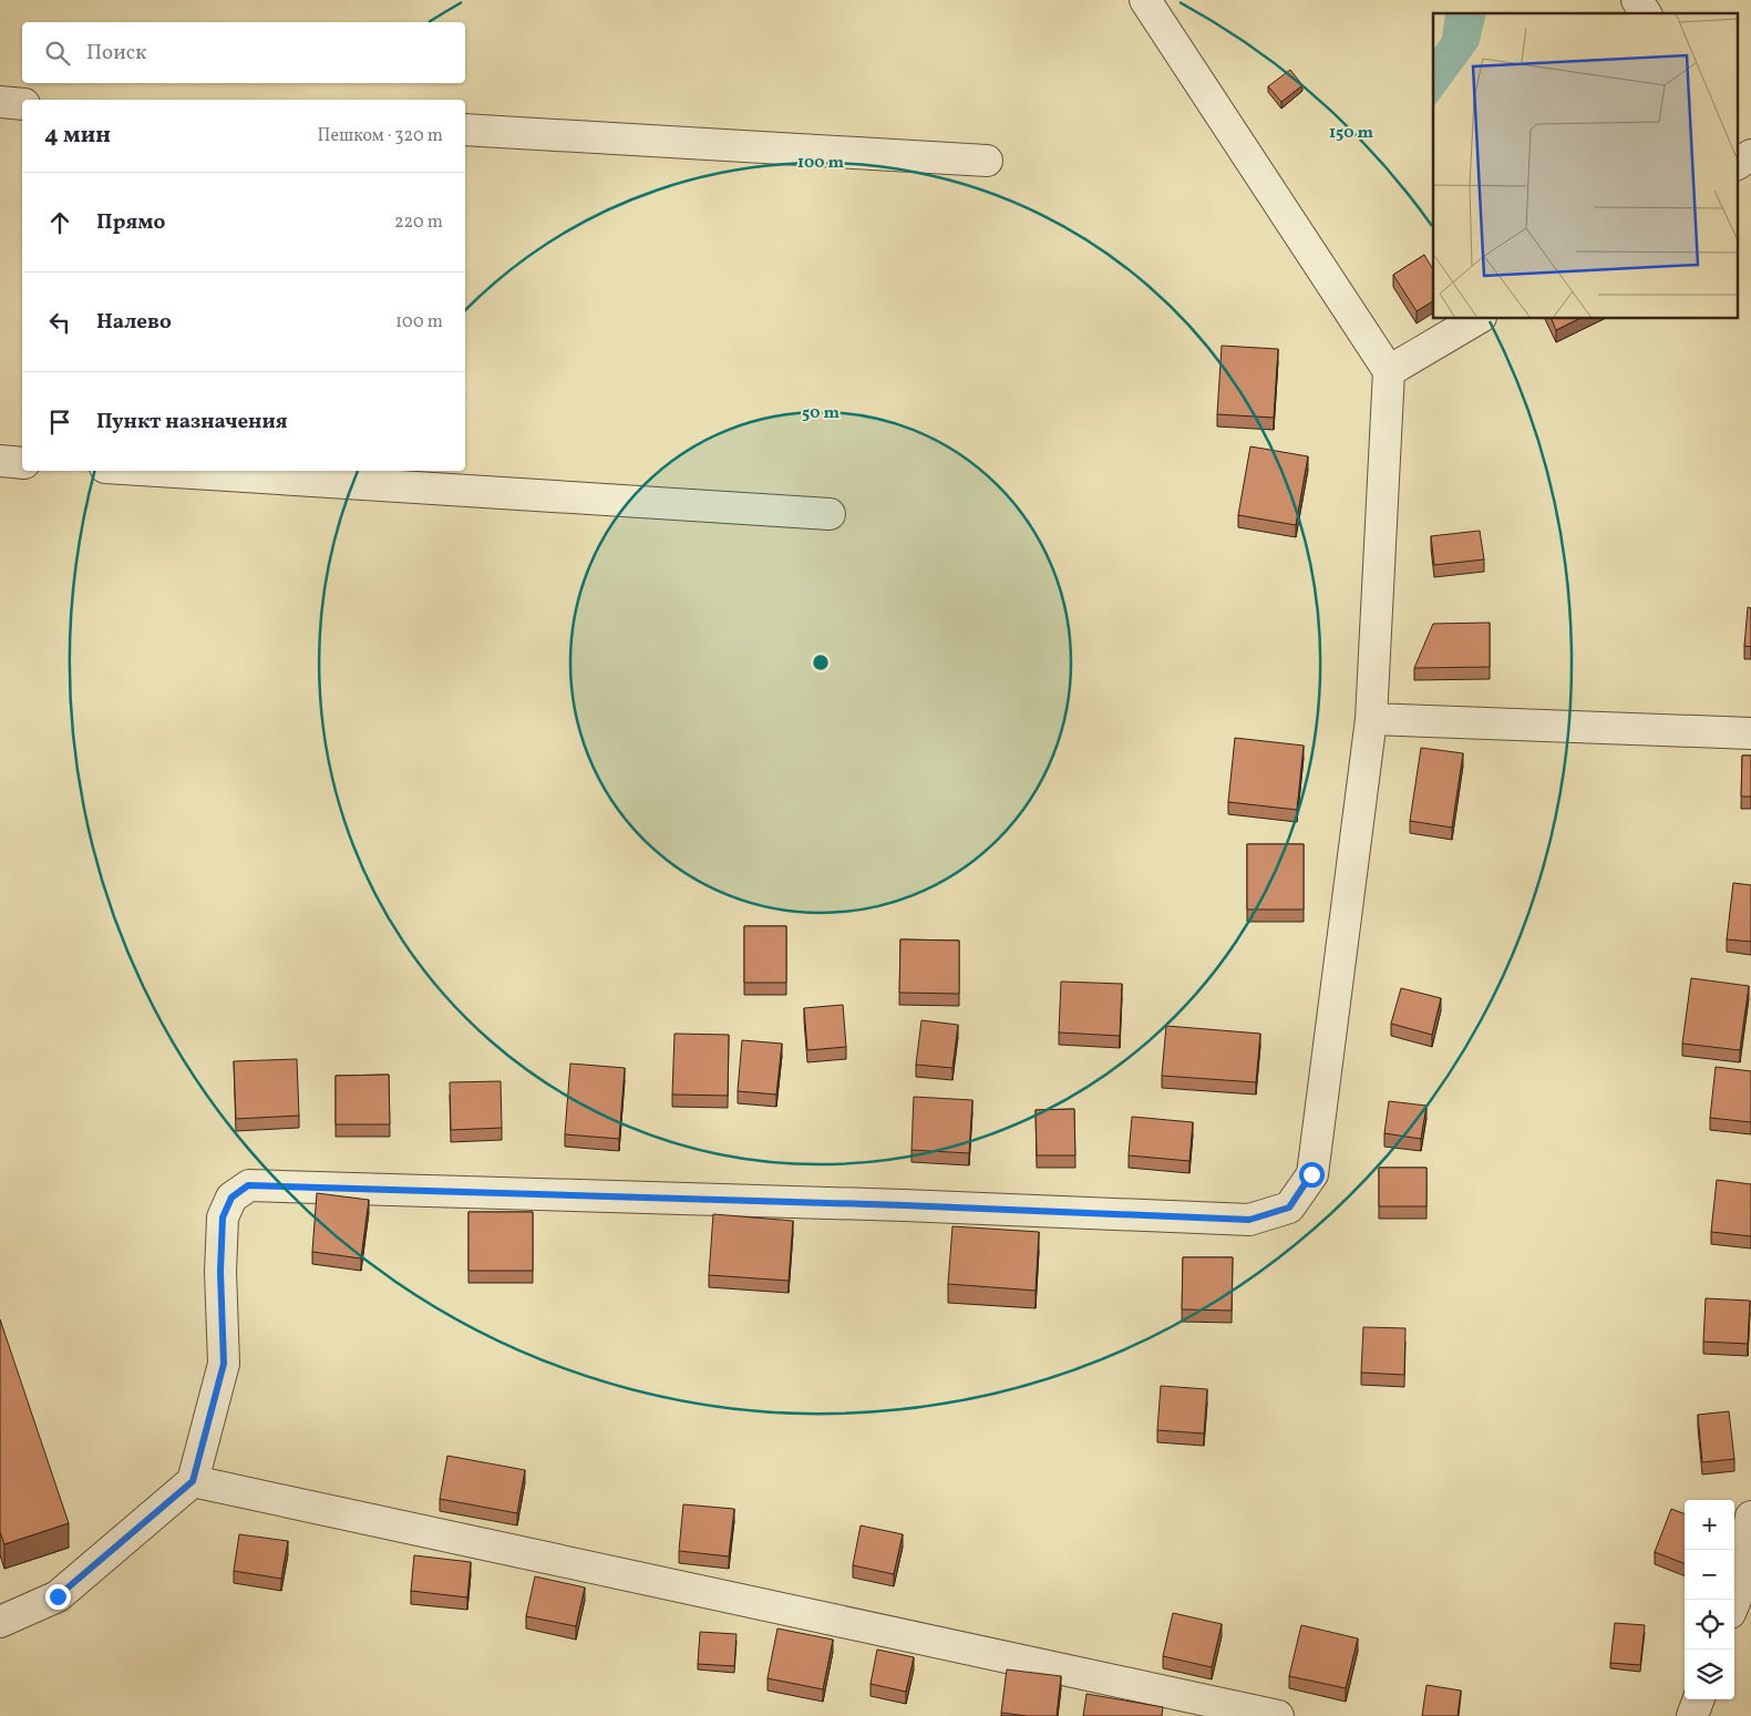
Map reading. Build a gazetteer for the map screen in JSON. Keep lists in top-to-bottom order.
{
  "page": {
    "search": "Поиск",
    "heading": ["4 мин", "Пешком · 320 m"],
    "list": [
      ["Прямо", "220 m"],
      ["Налево", "100 m"],
      "Пункт назначения"
    ],
    "map_buttons": ["+", "−"]
  },
  "rings": ["150 m", "100 m", "50 m"]
}
